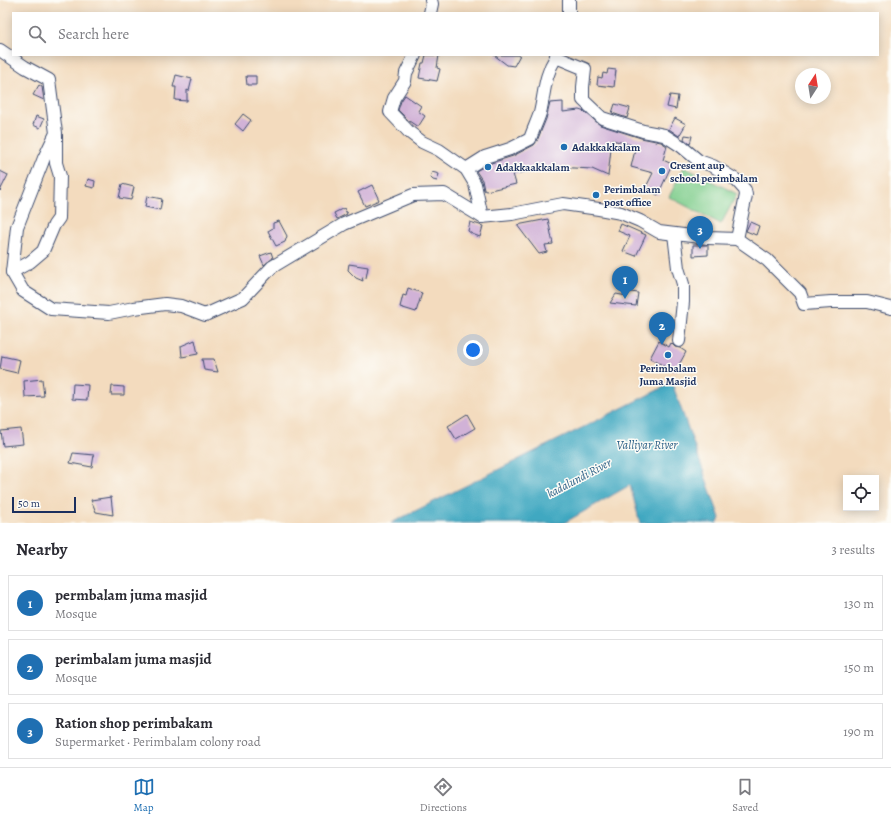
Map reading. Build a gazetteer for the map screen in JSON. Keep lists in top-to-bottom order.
{
  "water": ["Valliyar River", "kadalundi River"],
  "places": [
    "Adakkakkalam",
    "Adakkaakkalam",
    "Cresent aup school perimbalam",
    "Perimbalam post office",
    "Perimbalam Juma Masjid"
  ],
  "scale_bar": "50 m",
  "north": "top",
  "page": {
    "search": "Search here",
    "pins": ["3", "1", "2"],
    "scale": "50 m",
    "heading": ["Nearby", "3 results"],
    "list": [
      {
        "mark": "1",
        "name": "permbalam juma masjid",
        "note": "Mosque",
        "value": "130 m"
      },
      {
        "mark": "2",
        "name": "perimbalam juma masjid",
        "note": "Mosque",
        "value": "150 m"
      },
      {
        "mark": "3",
        "name": "Ration shop perimbakam",
        "note": "Supermarket · Perimbalam colony road",
        "value": "190 m"
      }
    ],
    "nav": ["Map", "Directions", "Saved"]
  }
}
